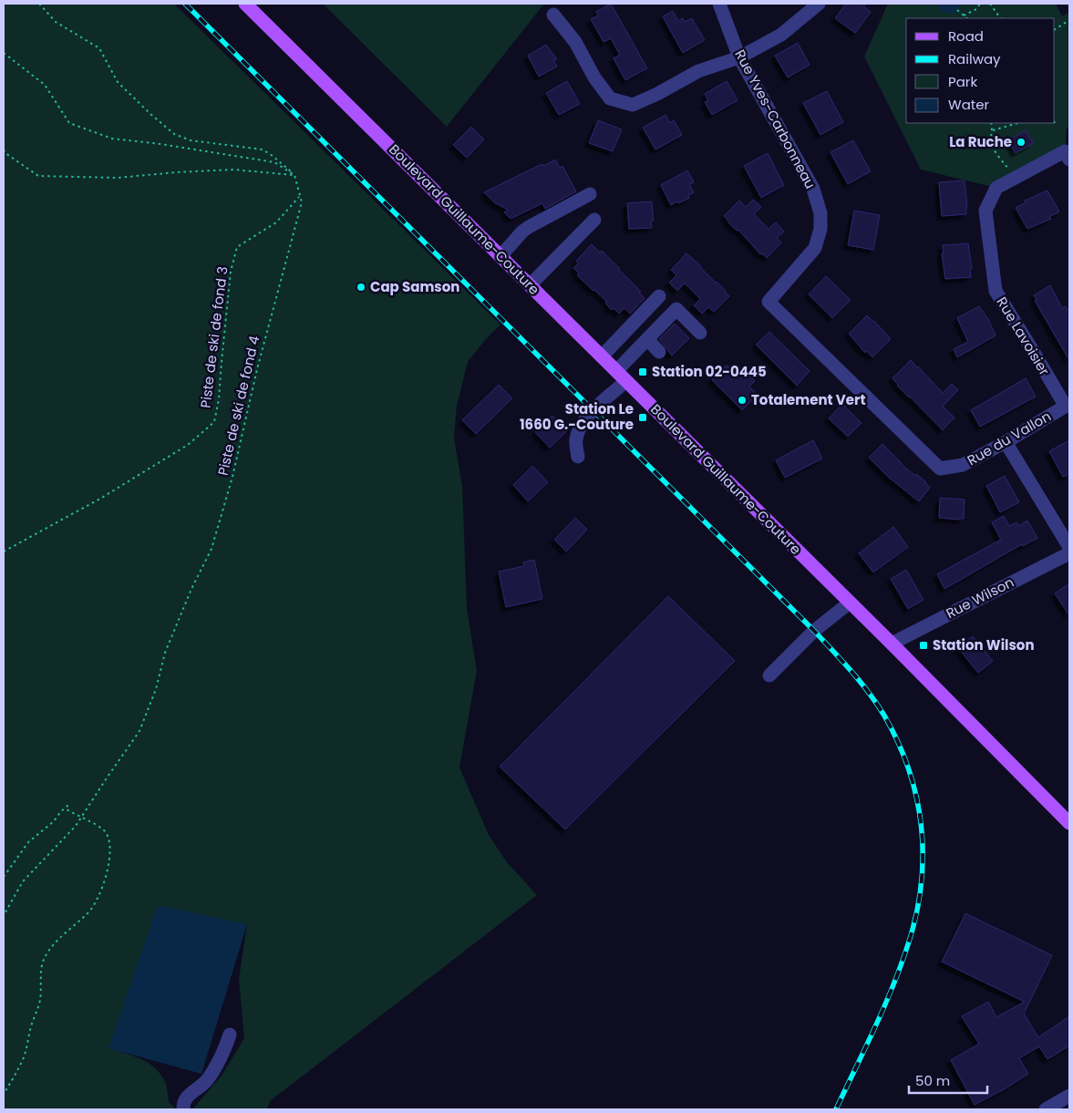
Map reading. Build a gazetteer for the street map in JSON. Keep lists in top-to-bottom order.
{
  "streets": {
    "main road": ["Boulevard Guillaume-Couture"],
    "street": [
      "Rue Yves-Carbonneau",
      "Rue Lavoisier",
      "Rue du Vallon",
      "Rue Wilson"
    ],
    "path": ["Piste de ski de fond 3", "Piste de ski de fond 4"]
  },
  "crossings": [
    ["Rue Yves-Carbonneau", "Rue du Vallon"],
    ["Boulevard Guillaume-Couture", "Rue Wilson"],
    ["Rue Lavoisier", "Rue du Vallon"],
    ["Piste de ski de fond 3", "Piste de ski de fond 4"]
  ],
  "places": {
    "other": ["La Ruche", "Cap Samson", "Totalement Vert"],
    "transit": ["Station 02-0445", "Station Le 1660 G.-Couture", "Station Wilson"]
  },
  "legend": [
    "Road",
    "Railway",
    "Park",
    "Water"
  ],
  "scale_bar": "50 m"
}
